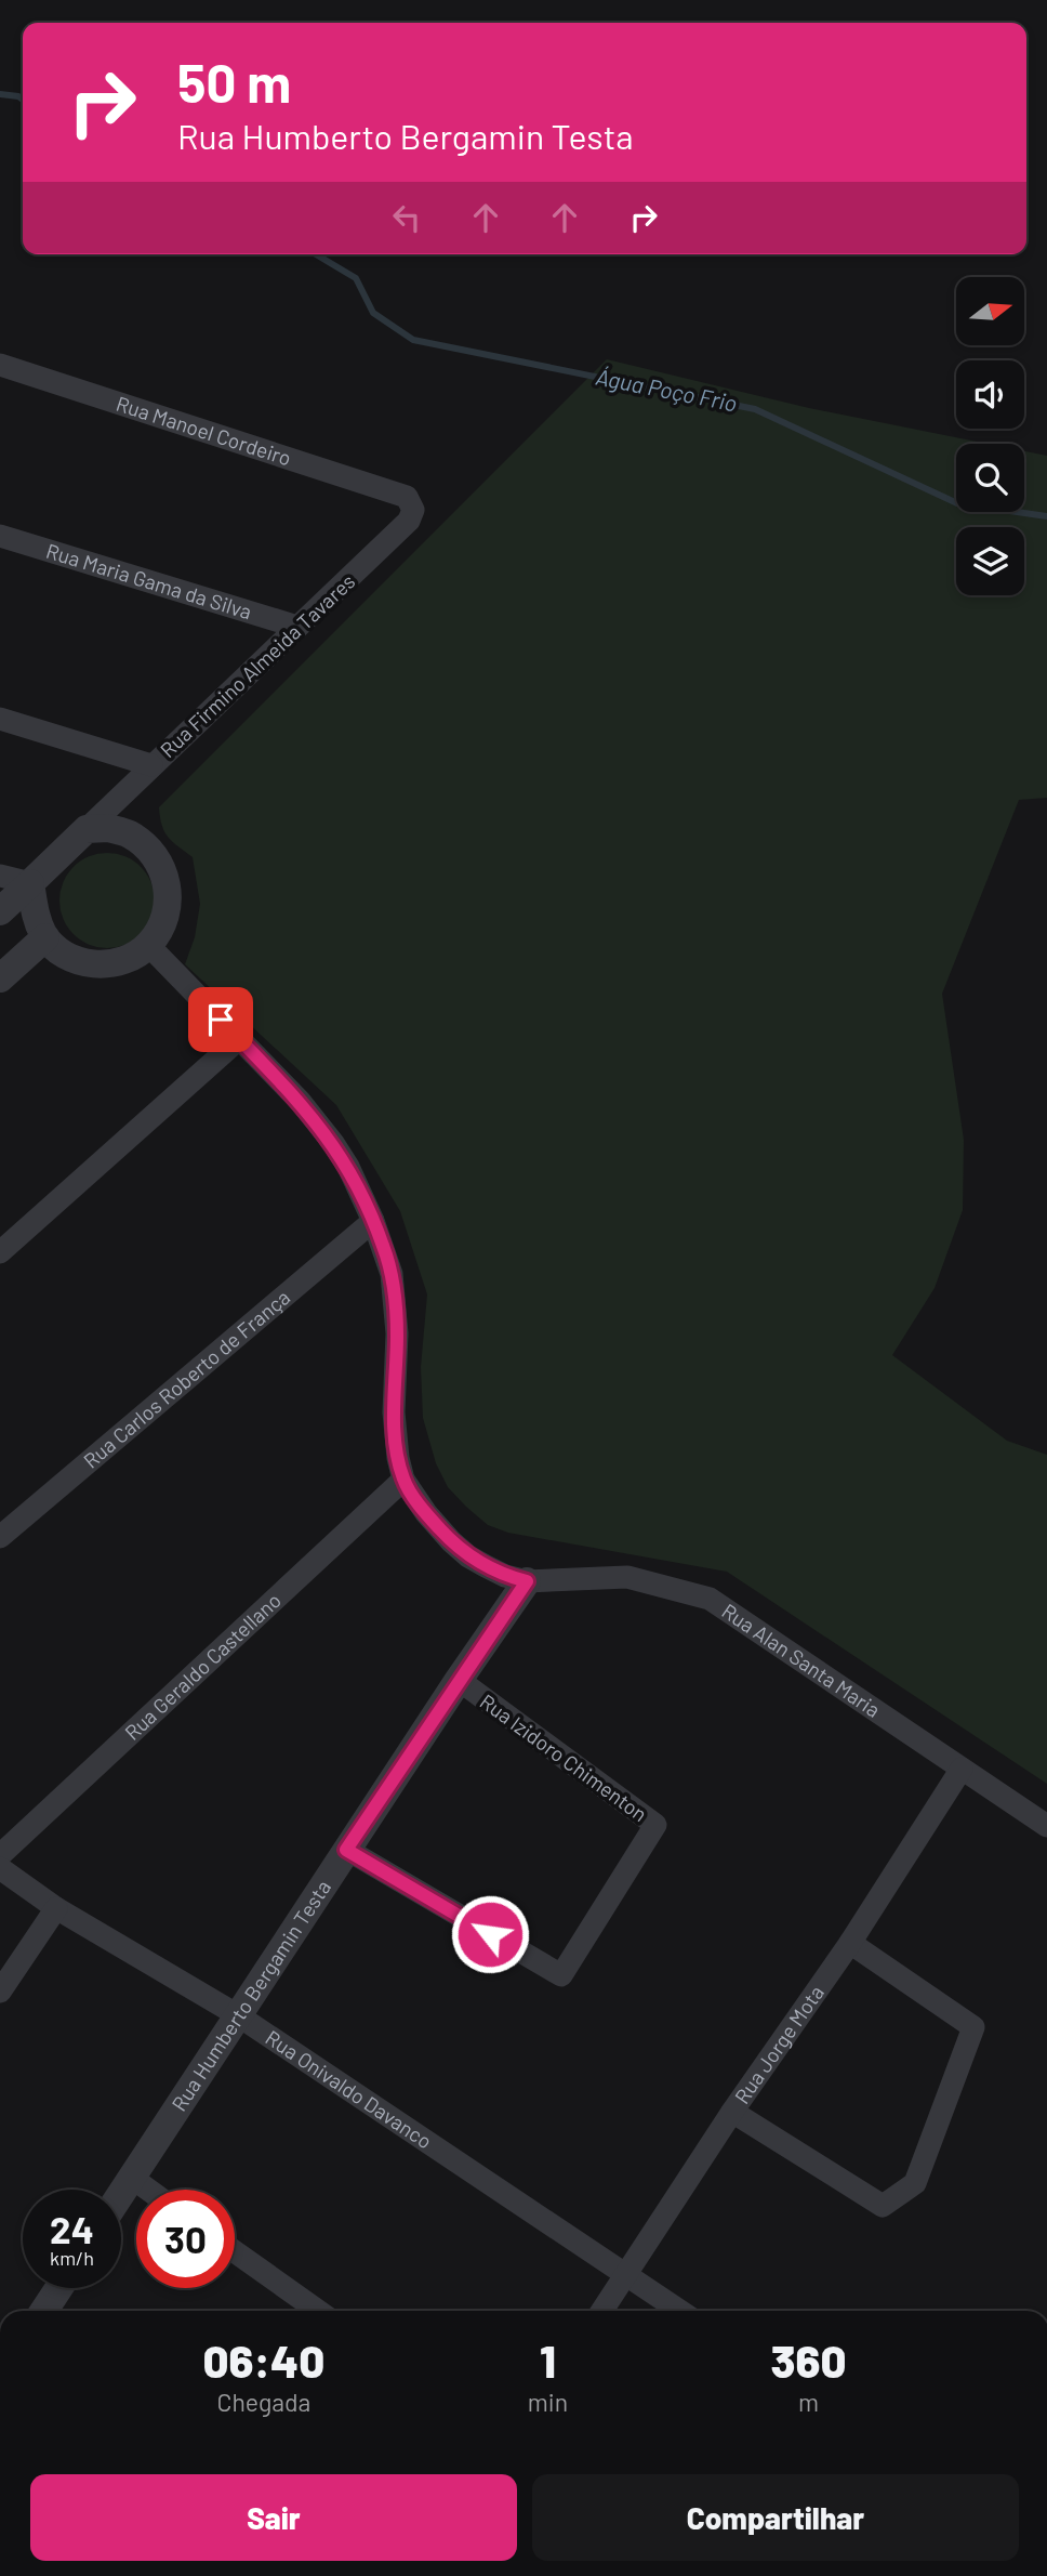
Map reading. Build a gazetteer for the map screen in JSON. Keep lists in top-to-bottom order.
{
  "streets": {
    "street": [
      "Rua Manoel Cordeiro",
      "Rua Maria Gama da Silva",
      "Rua Firmino Almeida Tavares",
      "Rua Carlos Roberto de França",
      "Rua Alan Santa Maria",
      "Rua Geraldo Castellano",
      "Rua Izidoro Chimenton",
      "Rua Humberto Bergamin Testa",
      "Rua Jorge Mota",
      "Rua Onivaldo Davanco"
    ]
  },
  "crossings": [
    ["Rua Manoel Cordeiro", "Rua Firmino Almeida Tavares"],
    ["Rua Maria Gama da Silva", "Rua Firmino Almeida Tavares"],
    ["Rua Alan Santa Maria", "Rua Humberto Bergamin Testa"],
    ["Rua Alan Santa Maria", "Rua Jorge Mota"],
    ["Rua Izidoro Chimenton", "Rua Humberto Bergamin Testa"],
    ["Rua Humberto Bergamin Testa", "Rua Onivaldo Davanco"],
    ["Rua Jorge Mota", "Rua Onivaldo Davanco"]
  ],
  "water": ["Água Poço Frio"],
  "north": "right",
  "page": {
    "turn": ["50 m", "Rua Humberto Bergamin Testa"],
    "speed": "24 km/h",
    "limit": "30",
    "eta": [
      "06:40",
      "Chegada",
      "1",
      "min",
      "360",
      "m"
    ],
    "buttons": ["Sair", "Compartilhar"]
  }
}
